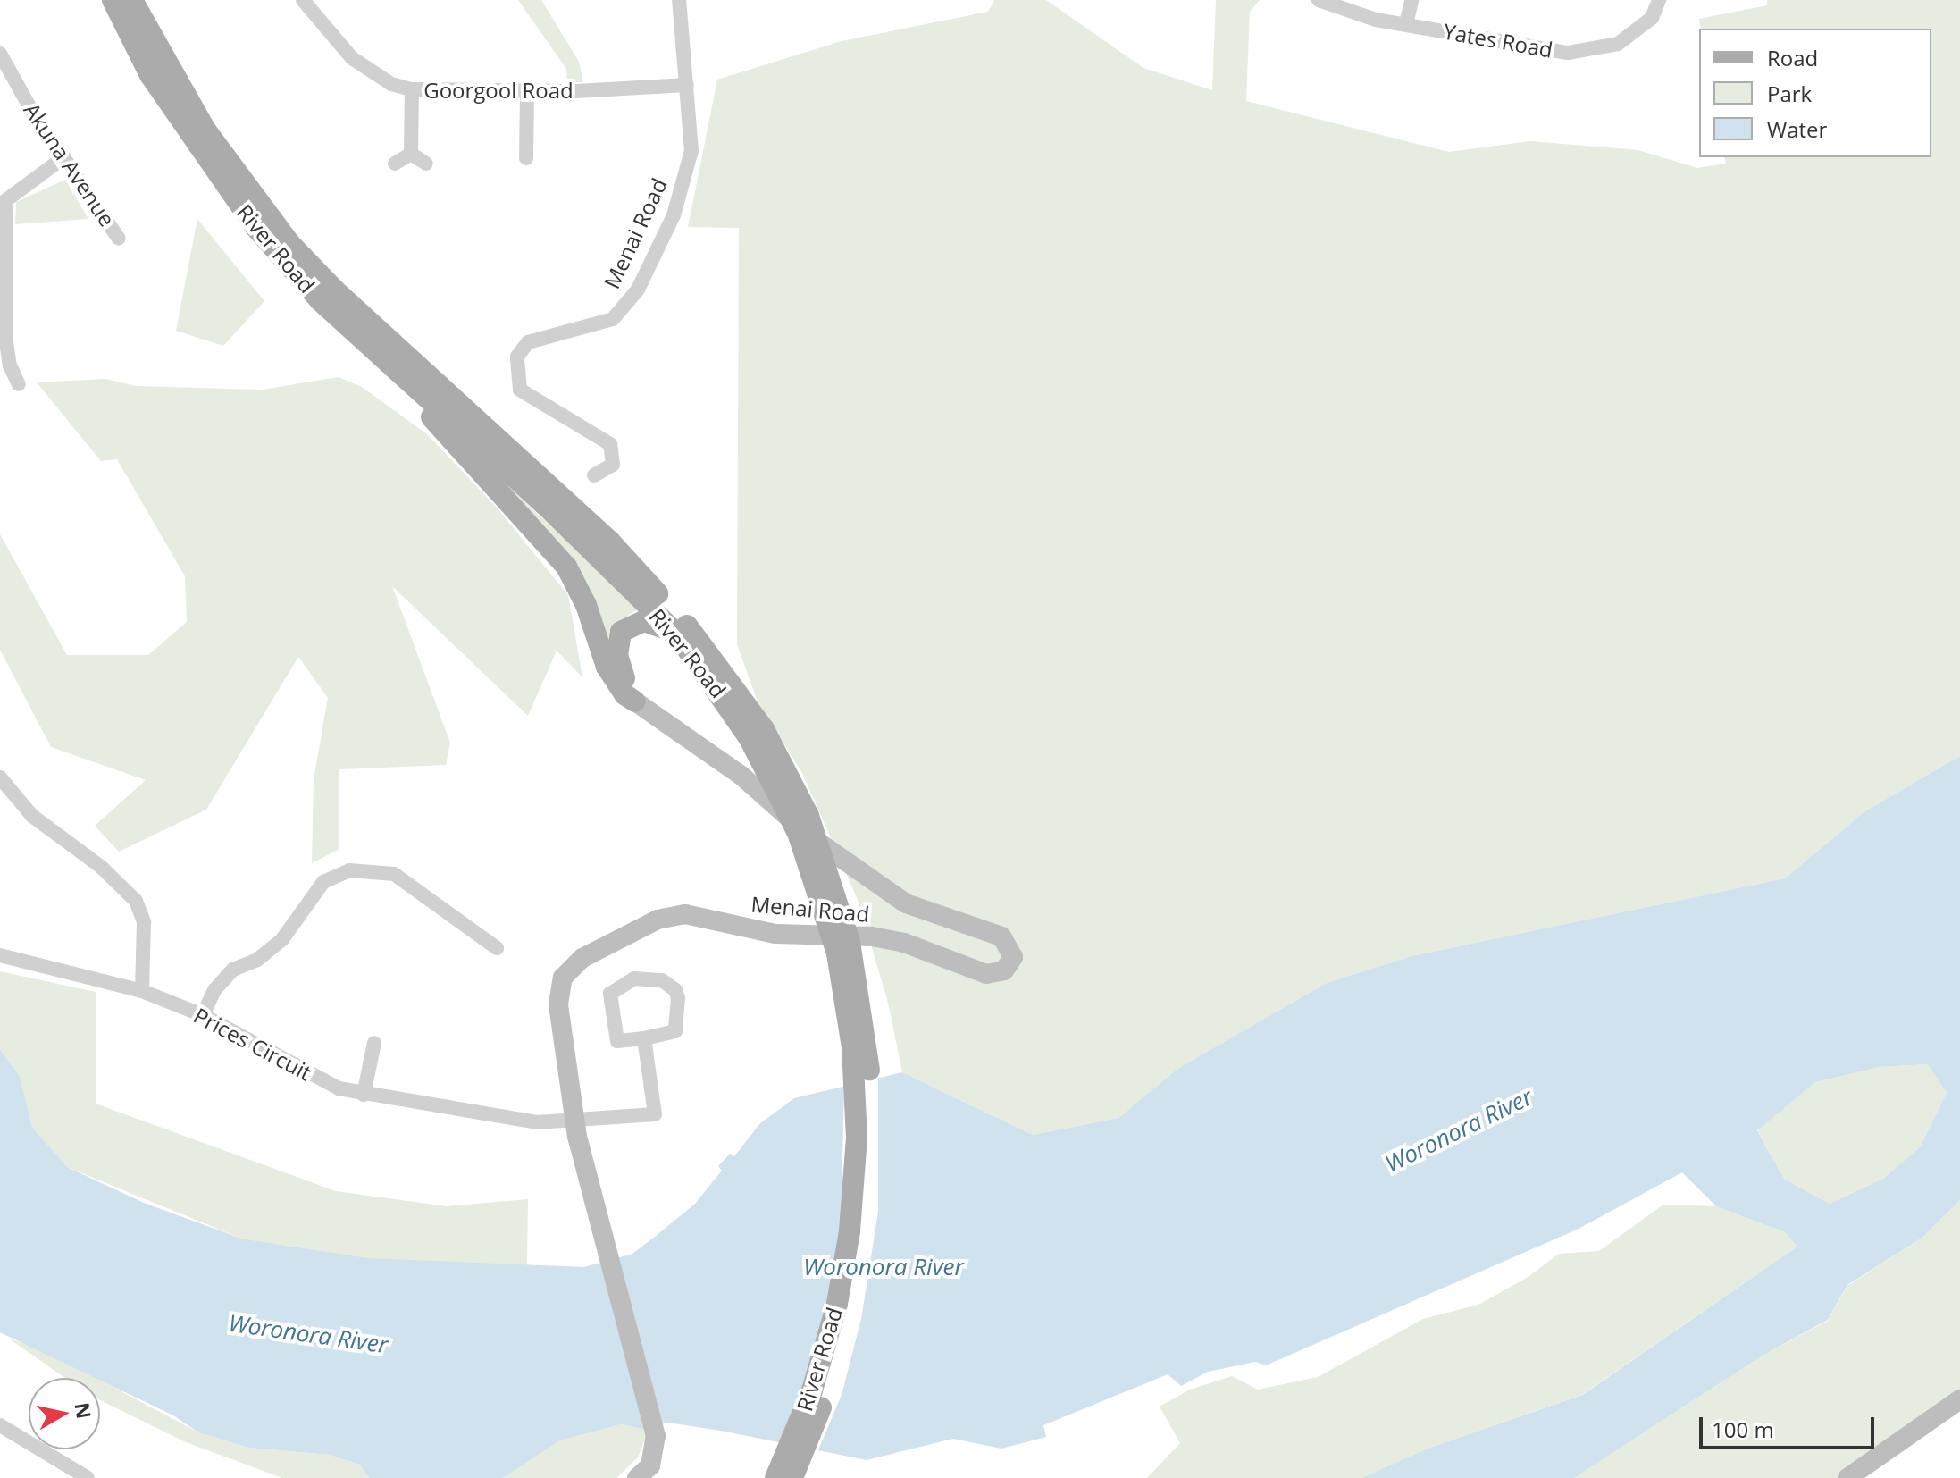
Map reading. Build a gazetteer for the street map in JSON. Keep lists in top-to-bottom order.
{
  "streets": {
    "main road": ["River Road"],
    "street": [
      "Yates Road",
      "Goorgool Road",
      "Akuna Avenue",
      "Menai Road",
      "Prices Circuit"
    ]
  },
  "crossings": [
    ["Goorgool Road", "Menai Road"],
    ["Menai Road", "Prices Circuit"]
  ],
  "water": ["Woronora River"],
  "legend": ["Road", "Park", "Water"],
  "scale_bar": "100 m",
  "north": "right"
}
